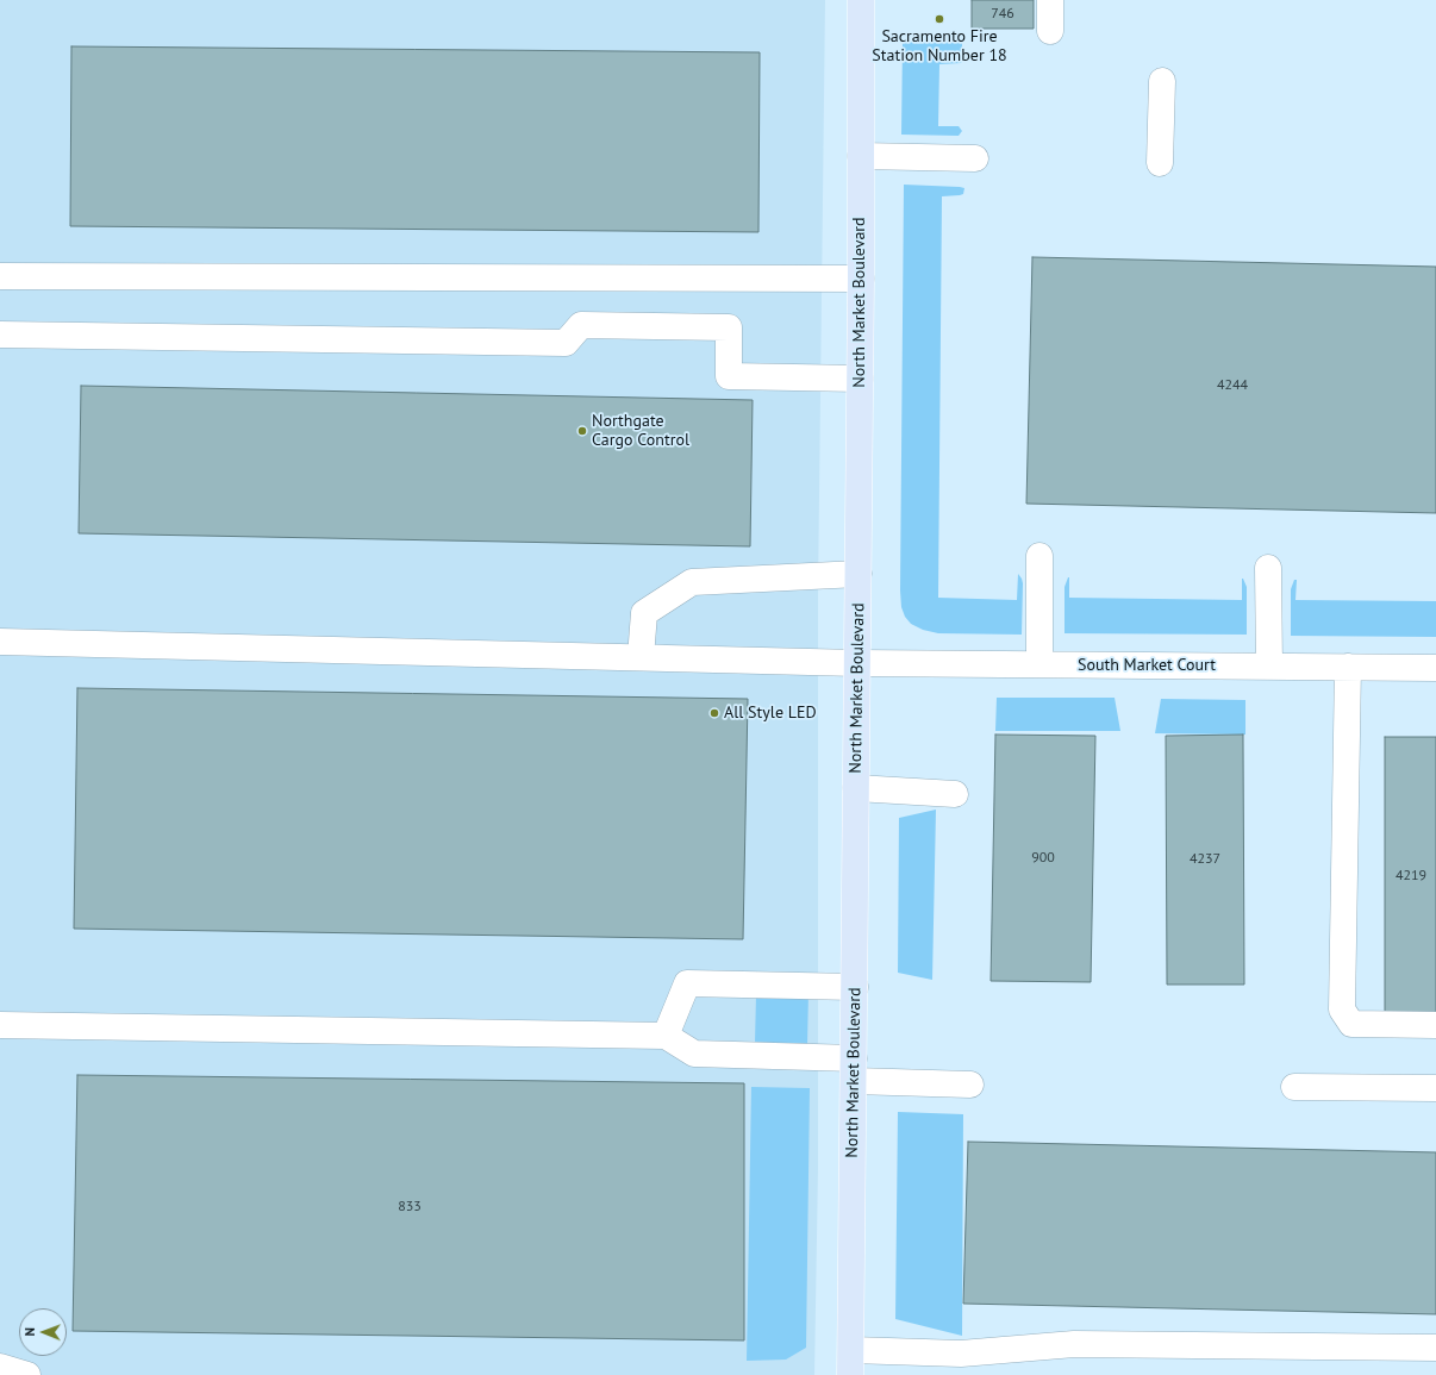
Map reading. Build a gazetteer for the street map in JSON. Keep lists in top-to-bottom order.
{
  "streets": {
    "main road": ["North Market Boulevard"],
    "street": ["South Market Court"]
  },
  "crossings": [
    ["North Market Boulevard", "South Market Court"]
  ],
  "places": ["Sacramento Fire Station Number 18", "Northgate Cargo Control", "All Style LED"],
  "house_numbers": [
    "746",
    "4244",
    "900",
    "4237",
    "4219",
    "833"
  ],
  "north": "left"
}
